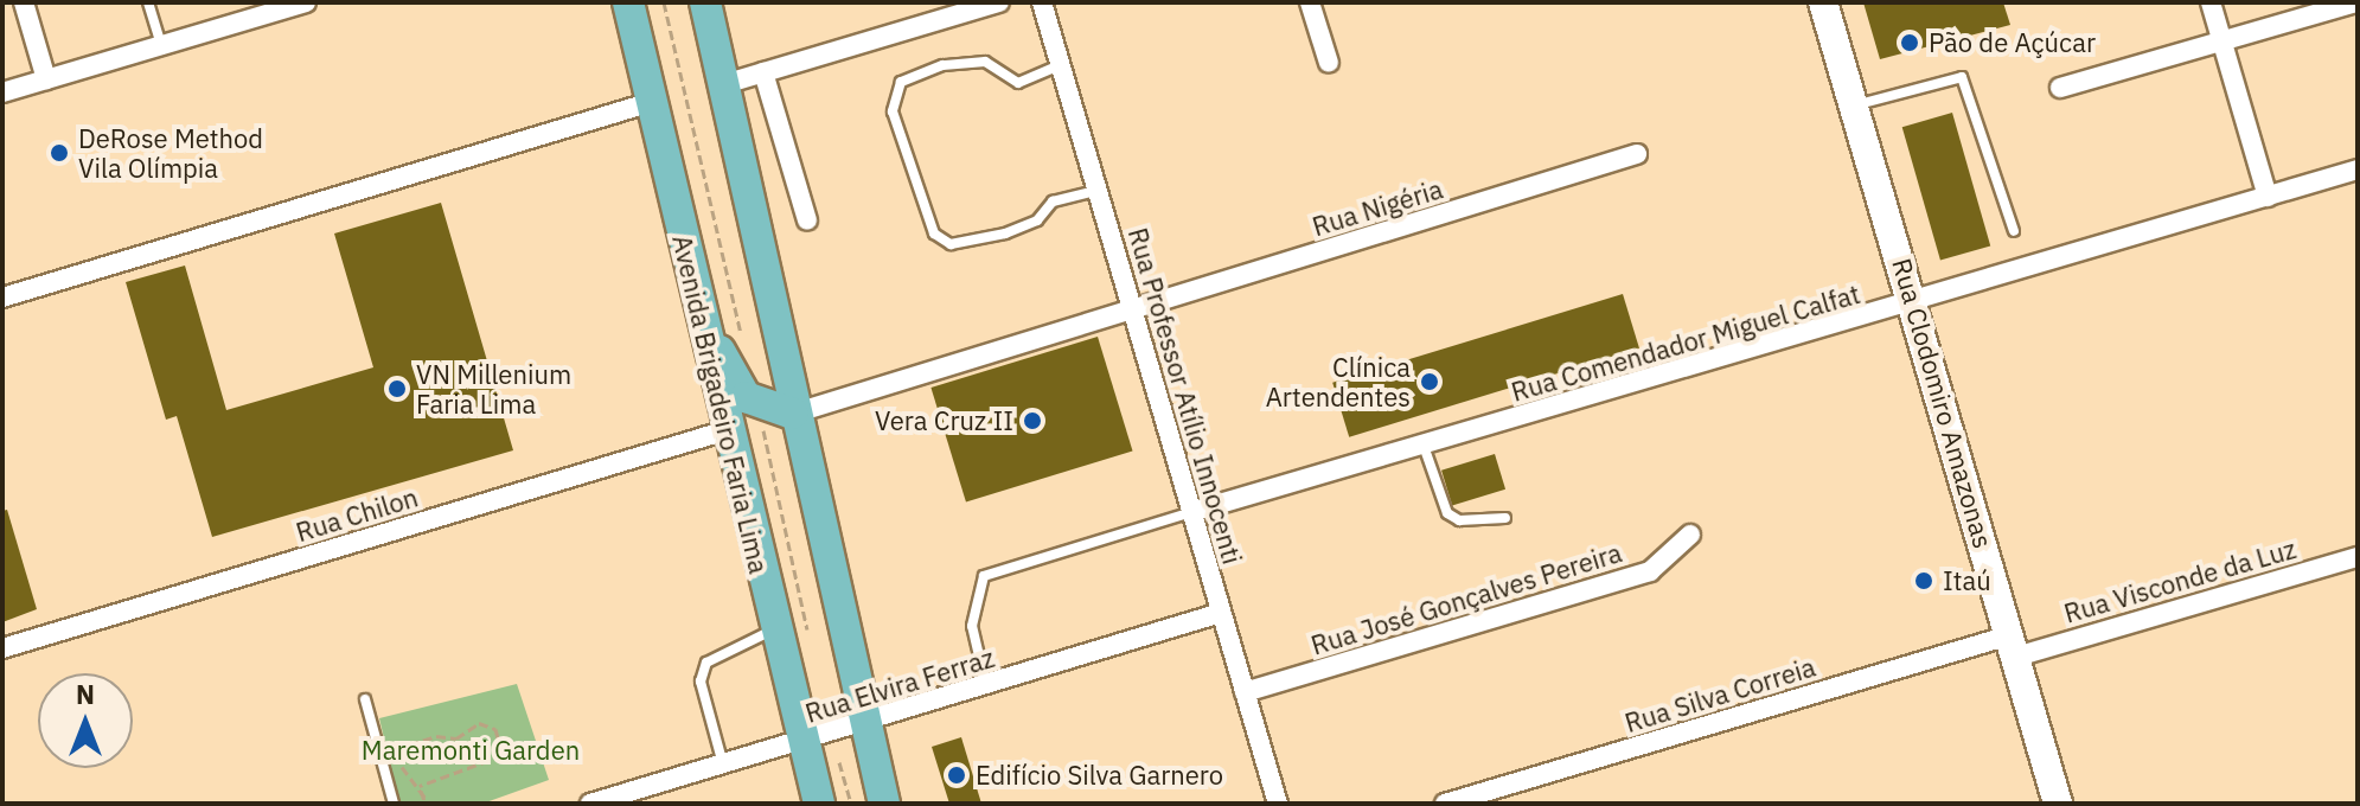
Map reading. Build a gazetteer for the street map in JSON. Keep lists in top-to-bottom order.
{
  "streets": {
    "main road": ["Avenida Brigadeiro Faria Lima"],
    "street": [
      "Rua Nigéria",
      "Rua Comendador Miguel Calfat",
      "Rua Professor Atílio Innocenti",
      "Rua Clodomiro Amazonas",
      "Rua Chilon",
      "Rua Visconde da Luz",
      "Rua José Gonçalves Pereira",
      "Rua Elvira Ferraz",
      "Rua Silva Correia"
    ]
  },
  "crossings": [
    ["Rua Nigéria", "Rua Professor Atílio Innocenti"],
    ["Rua Comendador Miguel Calfat", "Rua Professor Atílio Innocenti"],
    ["Rua Comendador Miguel Calfat", "Rua Clodomiro Amazonas"],
    ["Rua Professor Atílio Innocenti", "Rua José Gonçalves Pereira"],
    ["Rua Professor Atílio Innocenti", "Rua Elvira Ferraz"],
    ["Rua Clodomiro Amazonas", "Rua Visconde da Luz"],
    ["Rua Clodomiro Amazonas", "Rua Silva Correia"],
    ["Avenida Brigadeiro Faria Lima", "Rua Chilon"],
    ["Avenida Brigadeiro Faria Lima", "Rua Elvira Ferraz"],
    ["Rua Visconde da Luz", "Rua Silva Correia"]
  ],
  "parks": ["Maremonti Garden"],
  "places": [
    "Pão de Açúcar",
    "DeRose Method Vila Olímpia",
    "Clínica Artendentes",
    "VN Millenium Faria Lima",
    "Vera Cruz II",
    "Itaú",
    "Edifício Silva Garnero"
  ],
  "north": "top"
}
